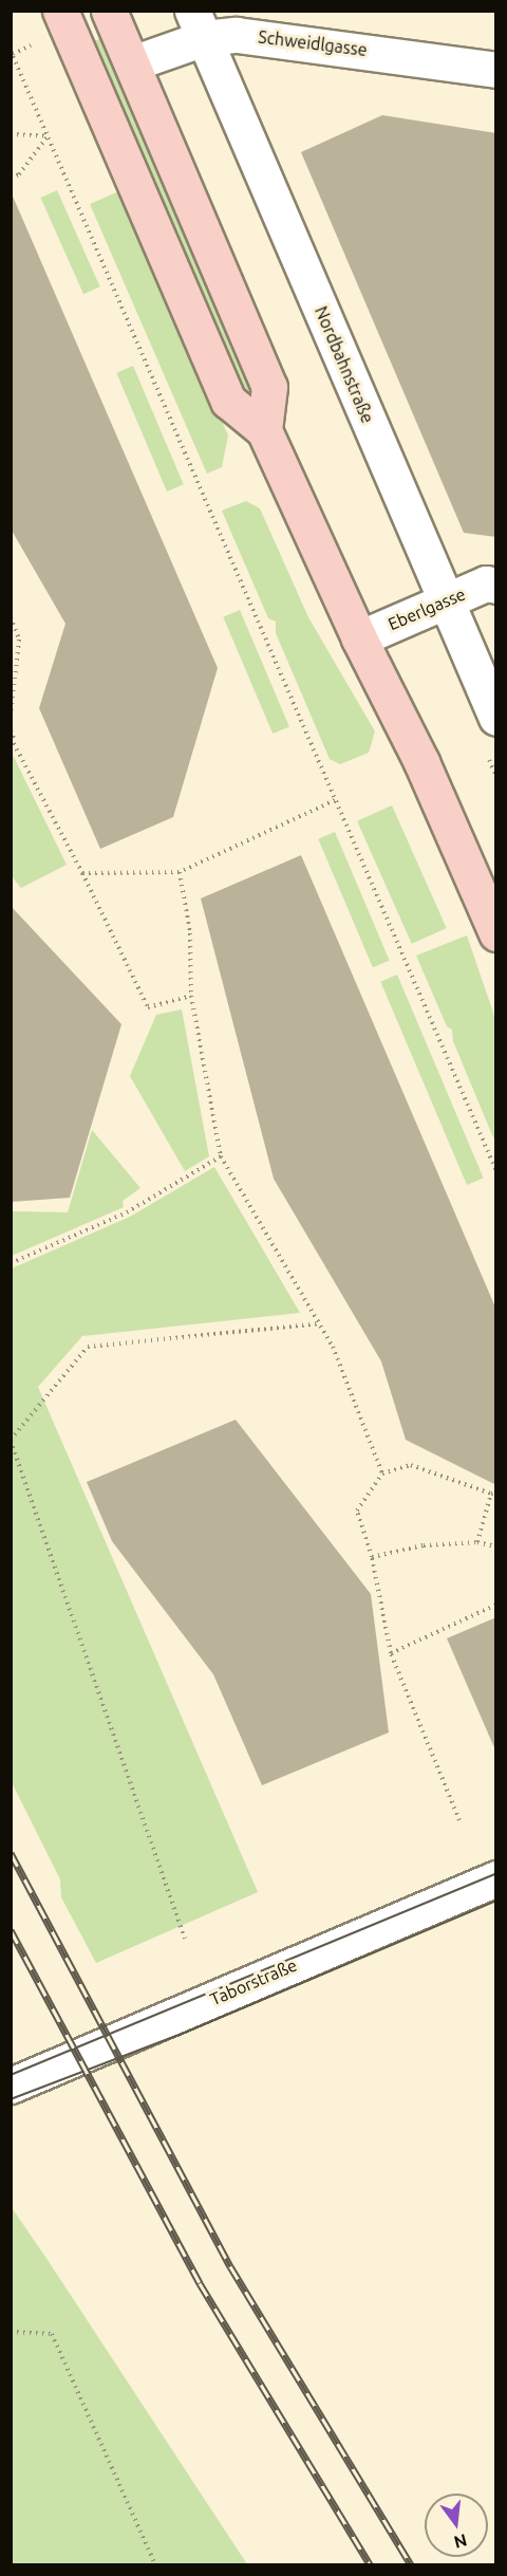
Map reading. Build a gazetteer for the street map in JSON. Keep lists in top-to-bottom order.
{
  "streets": {
    "street": [
      "Schweidlgasse",
      "Nordbahnstraße",
      "Eberlgasse",
      "Taborstraße"
    ]
  },
  "crossings": [
    ["Schweidlgasse", "Nordbahnstraße"],
    ["Nordbahnstraße", "Eberlgasse"]
  ],
  "north": "bottom"
}
